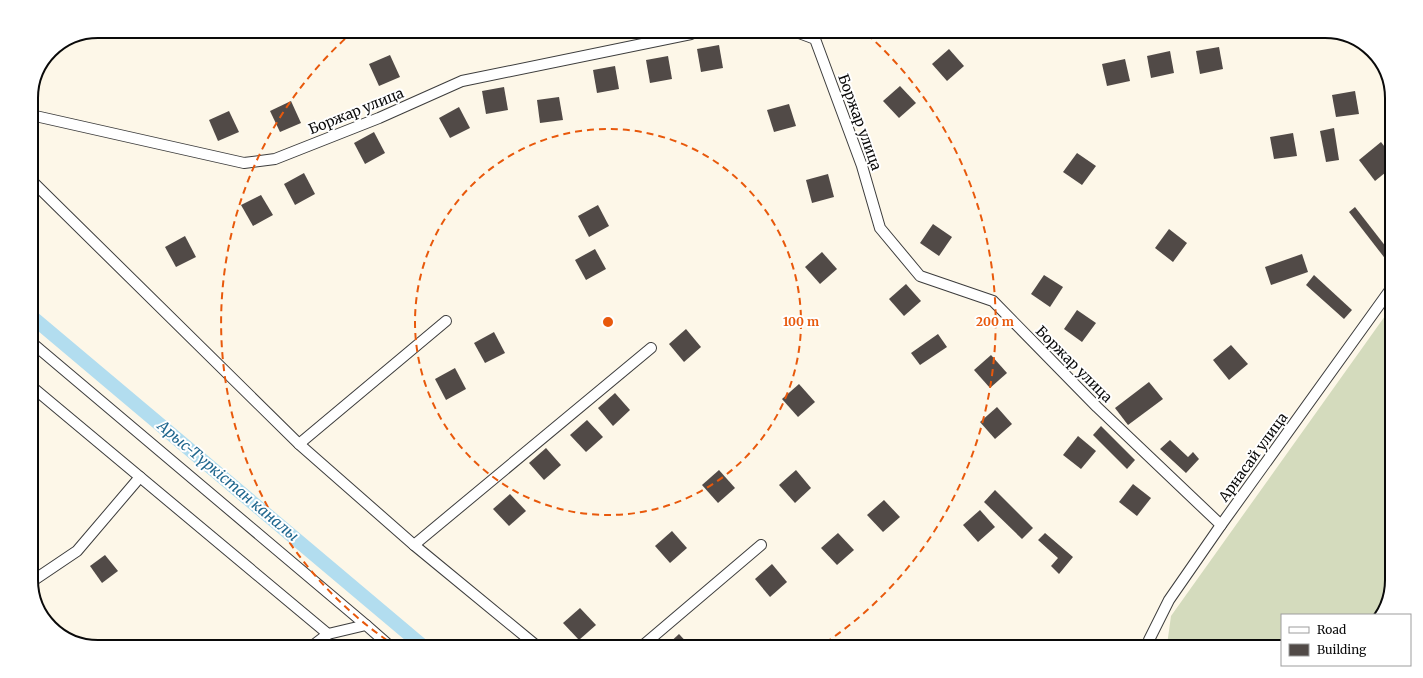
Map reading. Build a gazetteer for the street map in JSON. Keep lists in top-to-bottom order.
{
  "streets": {
    "street": ["Боржар улица", "Арнасай улица"]
  },
  "crossings": [
    ["Боржар улица", "Арнасай улица"]
  ],
  "water": ["Арыс-Түркістан каналы"],
  "legend": ["Road", "Building"],
  "rings": ["100 m", "200 m"]
}
